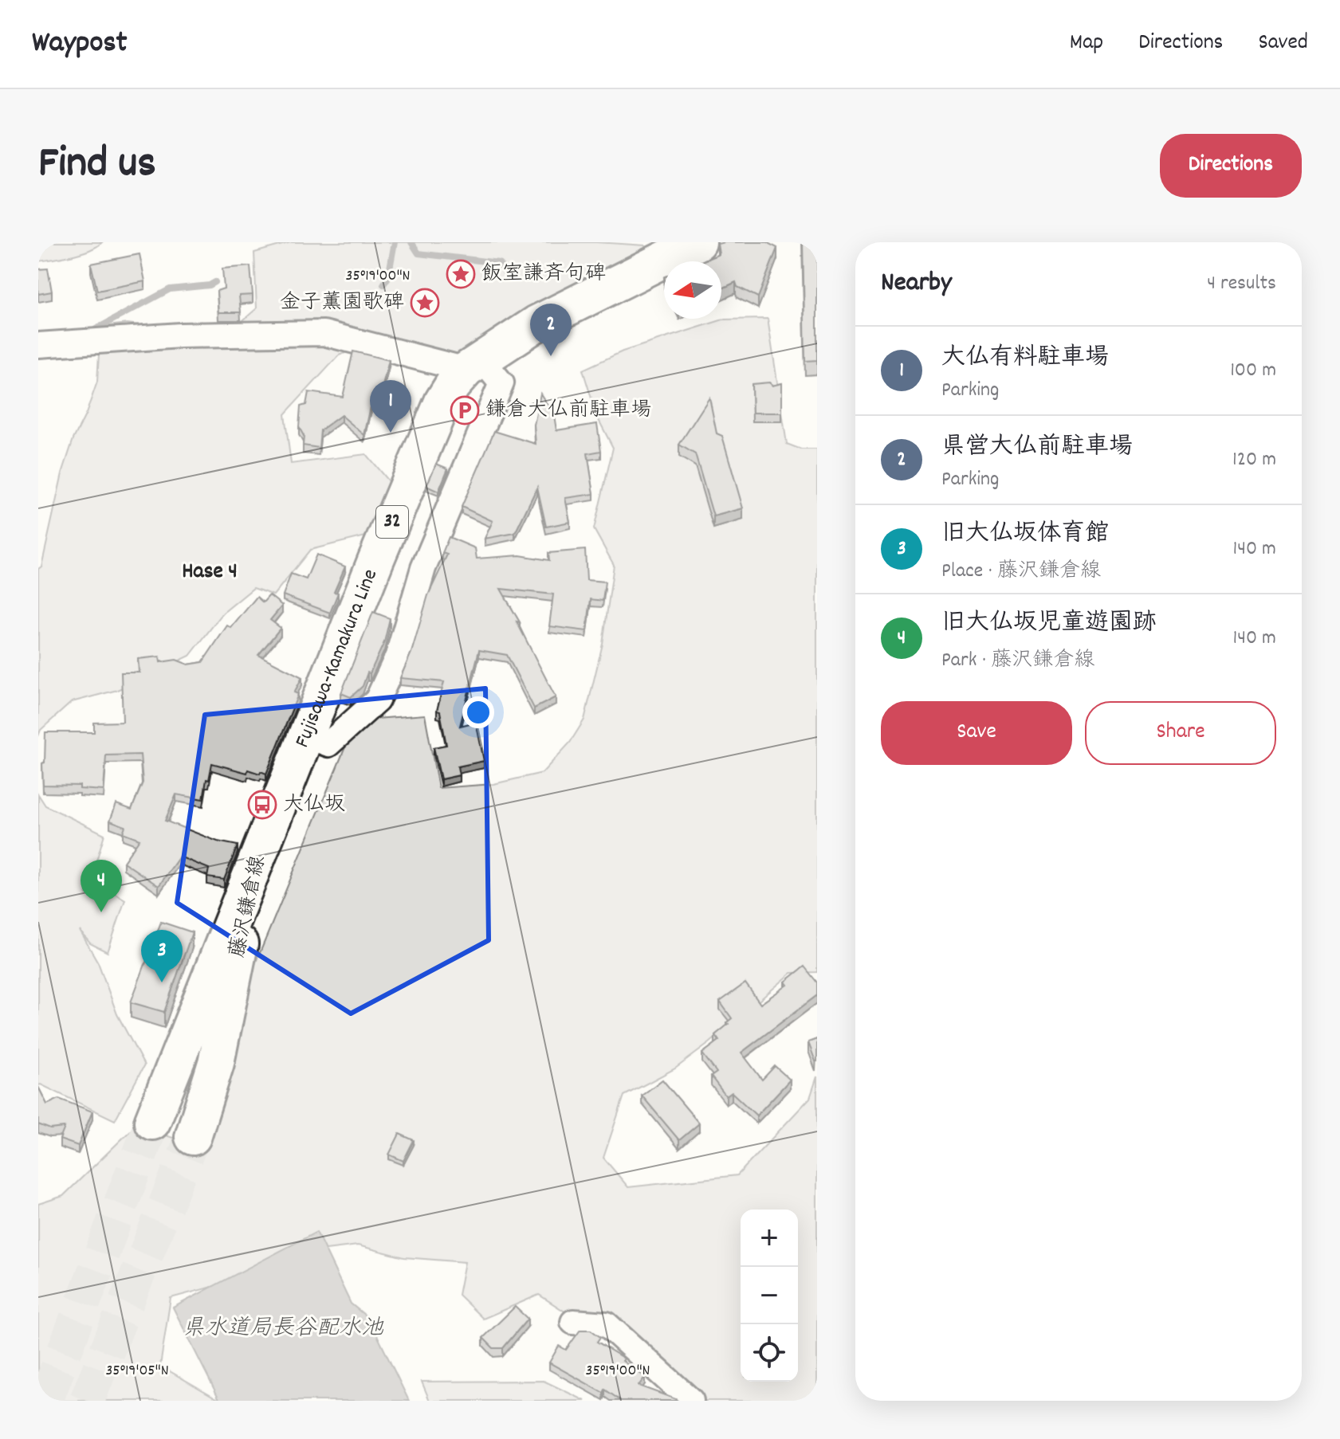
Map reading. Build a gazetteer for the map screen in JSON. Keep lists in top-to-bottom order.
{
  "streets": {
    "main road": ["32", "Fujisawa-Kamakura Line", "藤沢鎌倉線"]
  },
  "crossings": [
    ["Fujisawa-Kamakura Line", "藤沢鎌倉線"]
  ],
  "districts": ["Hase 4"],
  "water": ["県水道局長谷配水池"],
  "places": {
    "place": ["飯室謙斉句碑", "金子薫園歌碑"],
    "parking": ["鎌倉大仏前駐車場"],
    "bus stop": ["大仏坂"]
  },
  "north": "left",
  "page": {
    "header": "Waypost",
    "nav": ["Map", "Directions", "Saved"],
    "title": "Find us",
    "buttons": [
      "Directions",
      ["Save", "Share"]
    ],
    "heading": ["Nearby", "4 results"],
    "pins": [
      "2",
      "1",
      "4",
      "3"
    ],
    "list": [
      {
        "mark": "1",
        "name": "大仏有料駐車場",
        "note": "Parking",
        "value": "100 m"
      },
      {
        "mark": "2",
        "name": "県営大仏前駐車場",
        "note": "Parking",
        "value": "120 m"
      },
      {
        "mark": "3",
        "name": "旧大仏坂体育館",
        "note": "Place · 藤沢鎌倉線",
        "value": "140 m"
      },
      {
        "mark": "4",
        "name": "旧大仏坂児童遊園跡",
        "note": "Park · 藤沢鎌倉線",
        "value": "140 m"
      }
    ],
    "map_buttons": ["+", "−"]
  },
  "coordinates": ["35°19'00\"N", "35°19'05\"N"]
}
